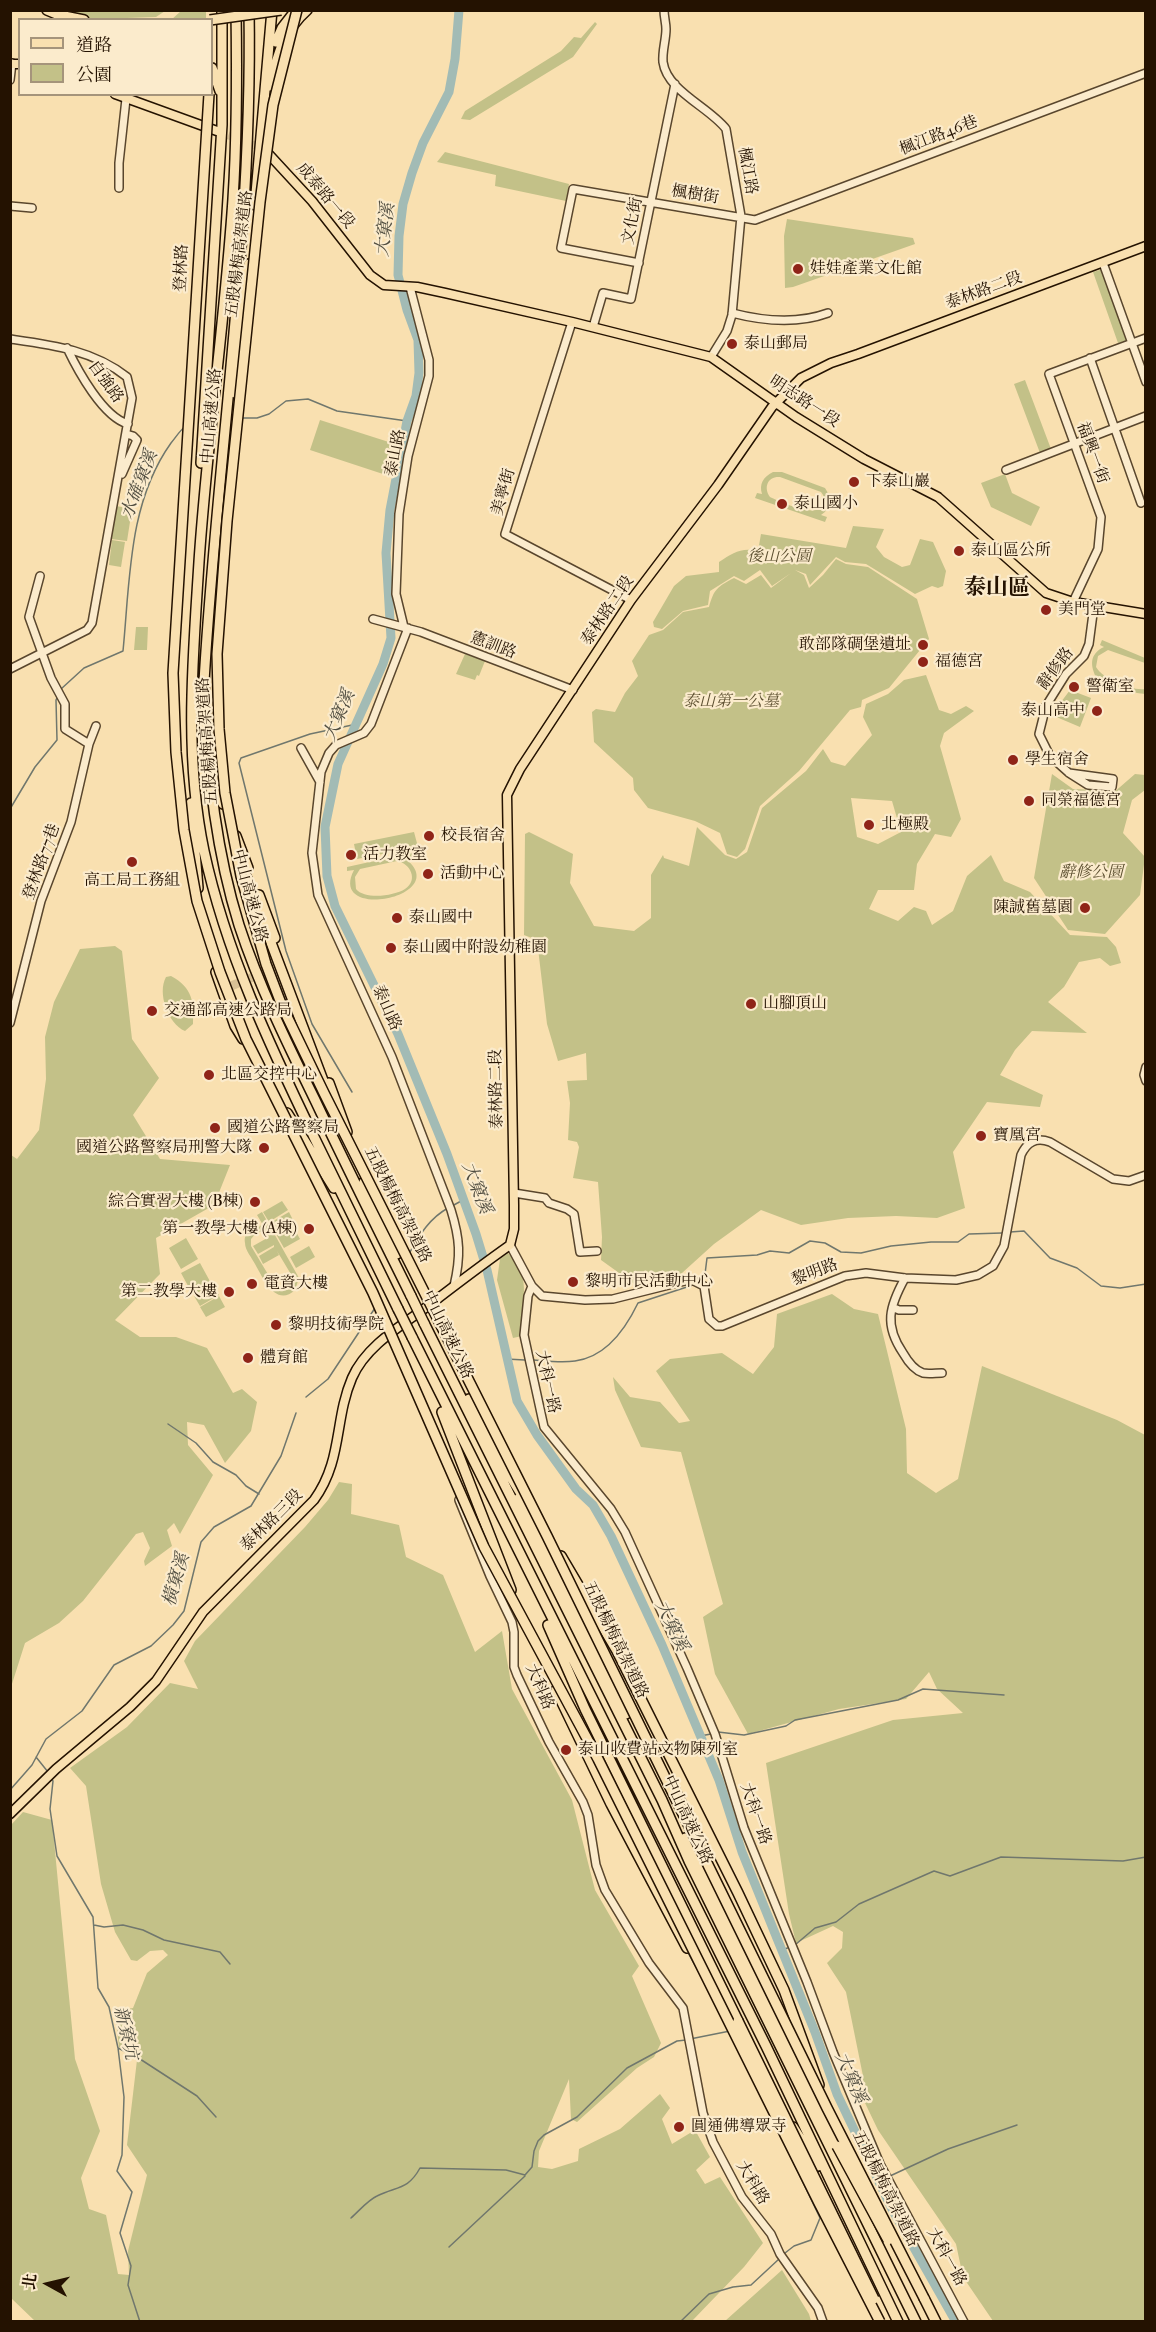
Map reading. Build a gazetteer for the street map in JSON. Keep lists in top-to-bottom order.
{
  "streets": {
    "highway": ["五股楊梅高架道路", "中山高速公路"],
    "main road": [
      "成泰路一段",
      "泰林路二段",
      "明志路一段",
      "泰林路三段"
    ],
    "street": [
      "楓江路46巷",
      "楓江路",
      "楓樹街",
      "文化街",
      "登林路",
      "自強路",
      "泰山路",
      "福興一街",
      "美寧街",
      "憲訓路",
      "辭修路",
      "登林路77巷",
      "黎明路",
      "大科一路",
      "大科路"
    ]
  },
  "crossings": [
    ["楓江路46巷", "楓江路"],
    ["楓江路46巷", "楓樹街"],
    ["楓江路", "楓樹街"],
    ["楓江路", "文化街"],
    ["楓江路", "明志路一段"],
    ["楓樹街", "文化街"],
    ["成泰路一段", "明志路一段"],
    ["文化街", "明志路一段"],
    ["泰林路二段", "明志路一段"],
    ["泰林路二段", "美寧街"],
    ["泰林路二段", "憲訓路"],
    ["泰林路二段", "泰林路三段"],
    ["明志路一段", "泰山路"],
    ["明志路一段", "福興一街"],
    ["明志路一段", "美寧街"],
    ["明志路一段", "辭修路"],
    ["泰山路", "憲訓路"],
    ["泰山路", "泰林路三段"],
    ["黎明路", "大科一路"],
    ["泰林路三段", "大科路"]
  ],
  "districts": ["泰山區"],
  "water": [
    "大窠溪",
    "水確窠溪",
    "橫窠溪",
    "新寮坑"
  ],
  "parks": ["後山公園", "泰山第一公墓", "辭修公園"],
  "places": [
    "娃娃產業文化館",
    "泰山郵局",
    "下泰山巖",
    "泰山國小",
    "泰山區公所",
    "美門堂",
    "敢部隊碉堡遺址",
    "福德宮",
    "警衛室",
    "泰山高中",
    "學生宿舍",
    "同榮福德宮",
    "北極殿",
    "校長宿舍",
    "活力教室",
    "高工局工務組",
    "活動中心",
    "陳誠舊墓園",
    "泰山國中",
    "泰山國中附設幼稚園",
    "山腳頂山",
    "交通部高速公路局",
    "北區交控中心",
    "國道公路警察局",
    "寶凰宮",
    "國道公路警察局刑警大隊",
    "綜合實習大樓 (B棟)",
    "第一教學大樓 (A棟)",
    "黎明市民活動中心",
    "電資大樓",
    "第二教學大樓",
    "黎明技術學院",
    "體育館",
    "泰山收費站文物陳列室",
    "圓通佛導眾寺"
  ],
  "legend": ["道路", "公園"],
  "north": "left"
}
